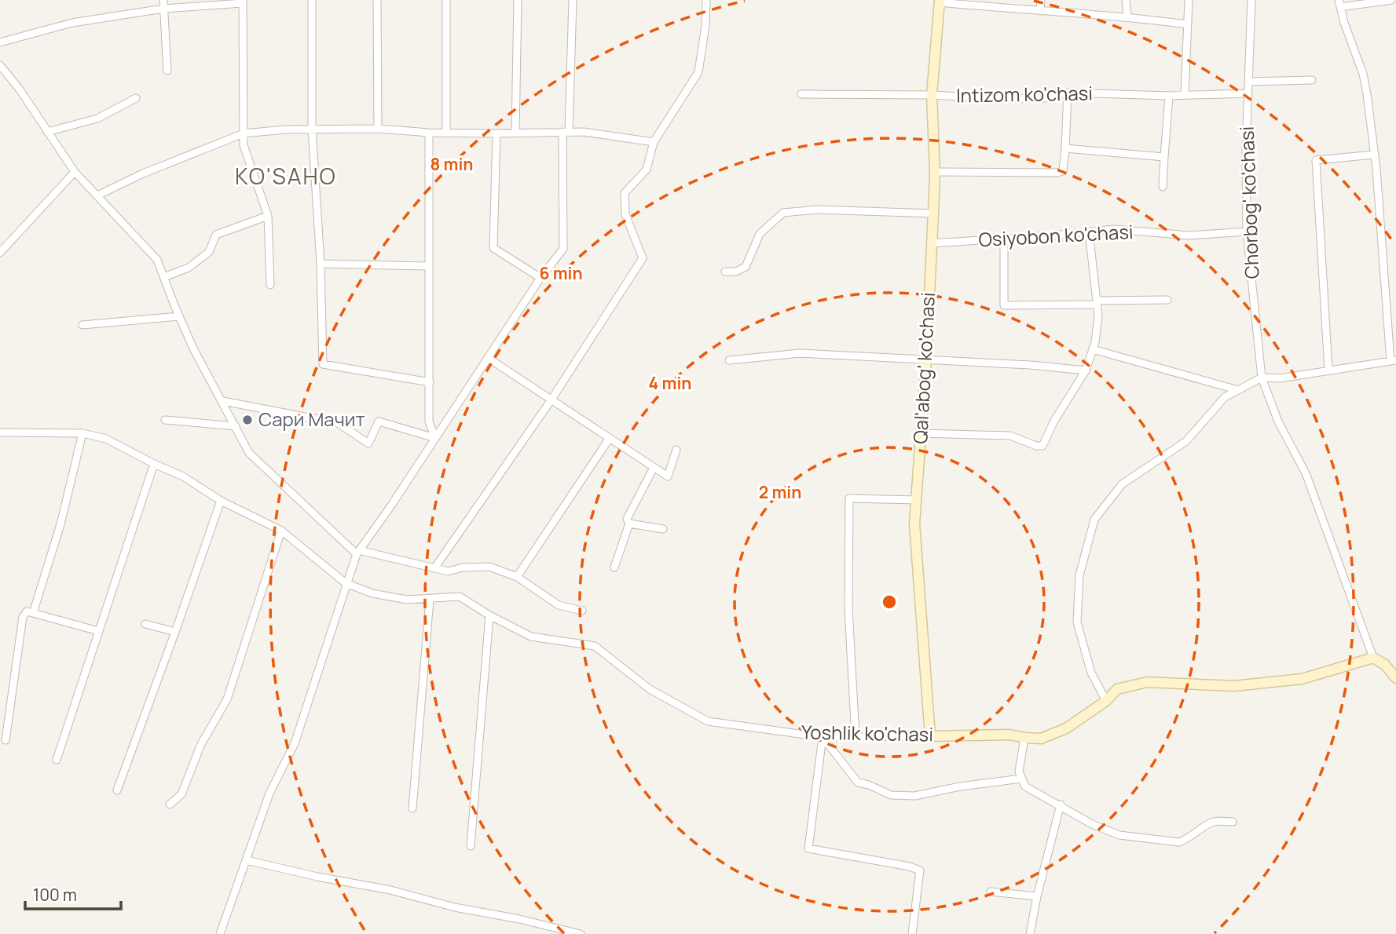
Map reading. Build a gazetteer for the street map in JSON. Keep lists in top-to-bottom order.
{
  "streets": {
    "street": [
      "Intizom ko'chasi",
      "Сhorbog' ko'chasi",
      "Osiyobon ko'chasi",
      "Qal'abog' ko'chasi",
      "Yoshlik ko'chasi"
    ]
  },
  "crossings": [
    ["Intizom ko'chasi", "Сhorbog' ko'chasi"],
    ["Intizom ko'chasi", "Qal'abog' ko'chasi"],
    ["Сhorbog' ko'chasi", "Osiyobon ko'chasi"],
    ["Сhorbog' ko'chasi", "Yoshlik ko'chasi"],
    ["Osiyobon ko'chasi", "Qal'abog' ko'chasi"],
    ["Qal'abog' ko'chasi", "Yoshlik ko'chasi"]
  ],
  "districts": ["KO'SAHO"],
  "places": ["Сари Мачит"],
  "scale_bar": "100 m",
  "rings": [
    "8 min",
    "6 min",
    "4 min",
    "2 min"
  ]
}
